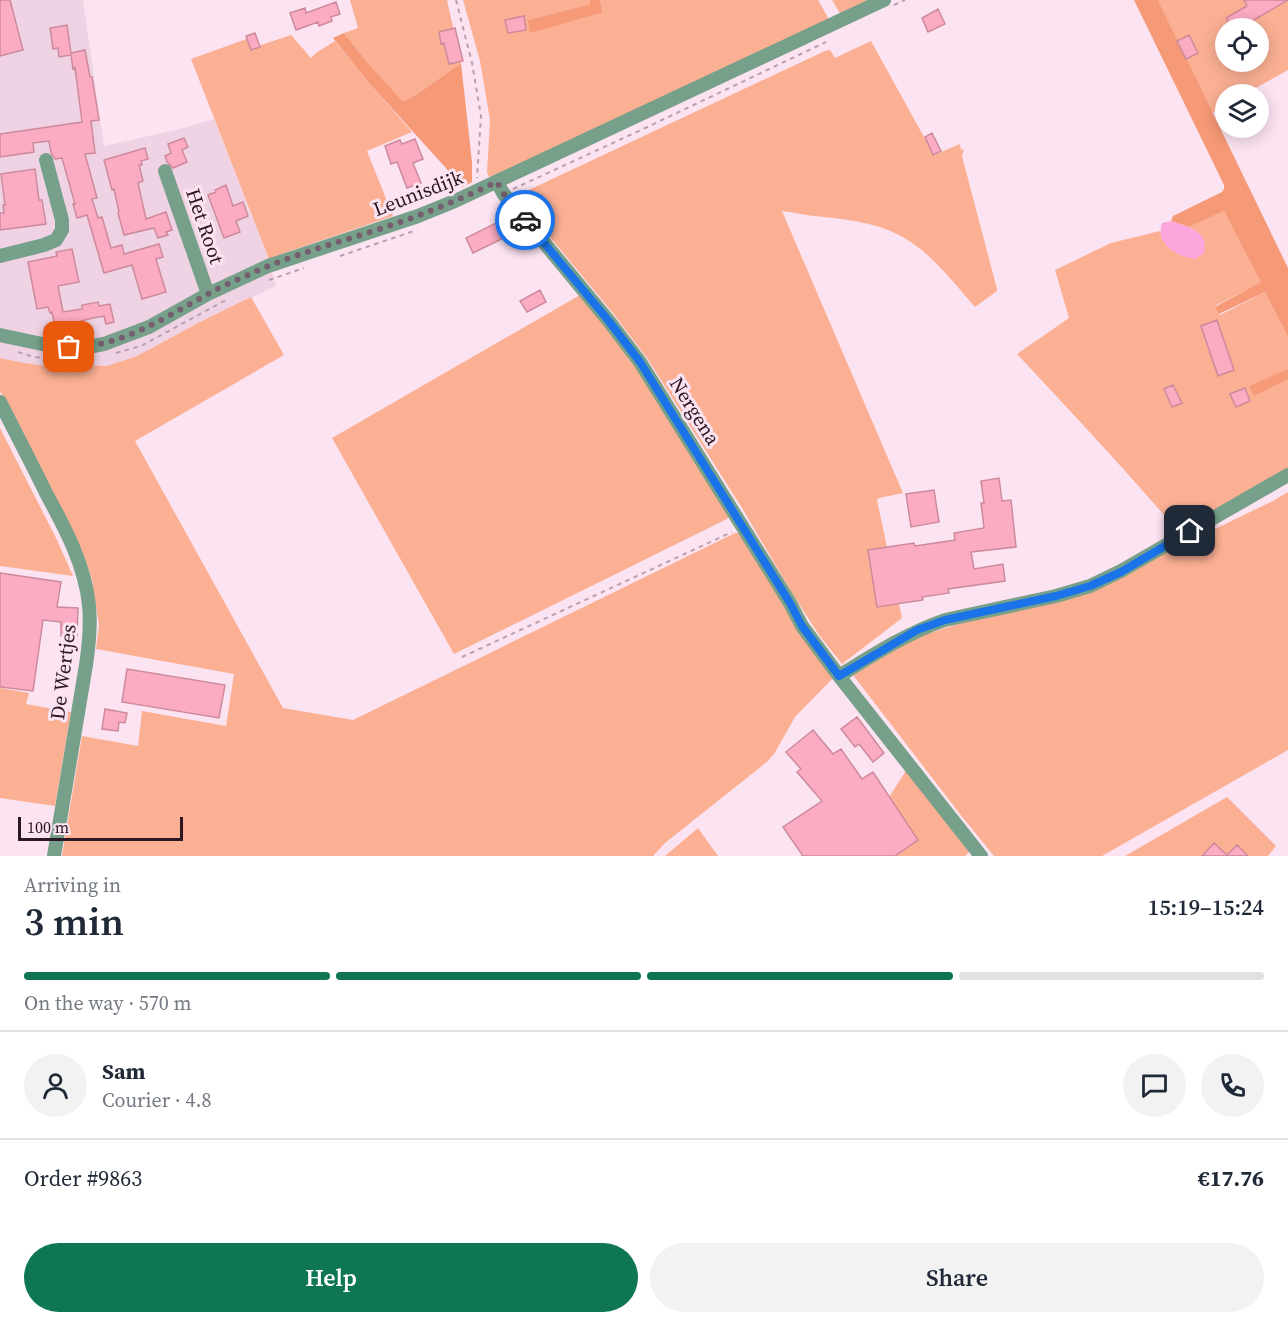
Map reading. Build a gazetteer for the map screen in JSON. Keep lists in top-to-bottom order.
{
  "streets": {
    "street": [
      "Leunisdijk",
      "Het Root",
      "Nergena",
      "De Wertjes"
    ]
  },
  "crossings": [
    ["Leunisdijk", "Het Root"],
    ["Leunisdijk", "Nergena"]
  ],
  "scale_bar": "100 m",
  "page": {
    "scale": "100 m",
    "heading": ["3 min", "Arriving in", "15:19–15:24"],
    "panel": [
      "Sam",
      "Courier · 4.8",
      "Order #9863",
      "€17.76"
    ],
    "bar": "On the way · 570 m",
    "buttons": ["Help", "Share"]
  }
}
